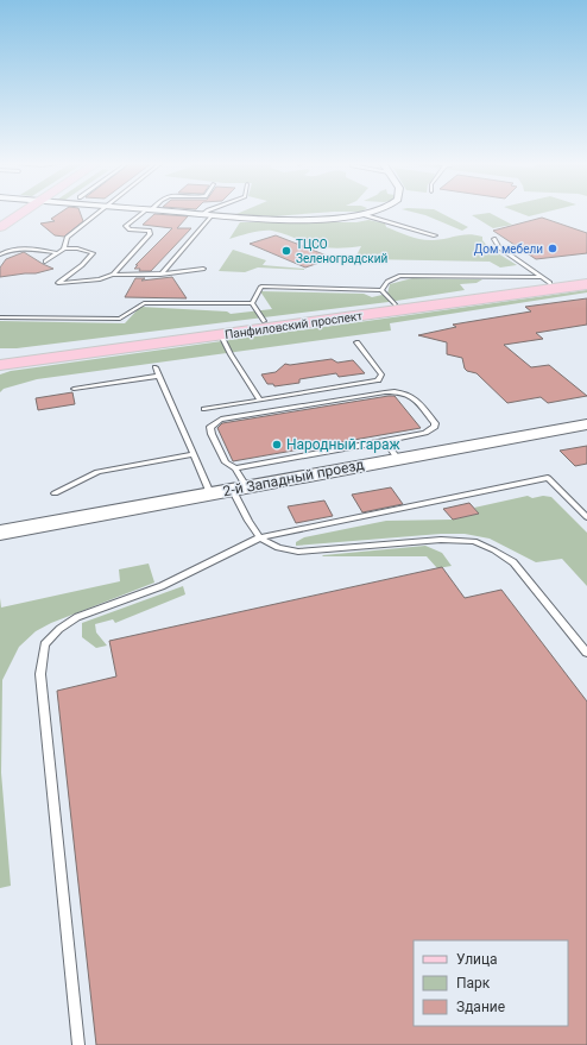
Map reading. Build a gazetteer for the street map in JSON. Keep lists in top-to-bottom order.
{
  "streets": {
    "main road": ["Панфиловский проспект"],
    "street": ["2-й Западный проезд"]
  },
  "places": ["Дом мебели", "ТЦСО Зеленоградский", "Народный гараж"],
  "legend": ["Улица", "Парк", "Здание"]
}
